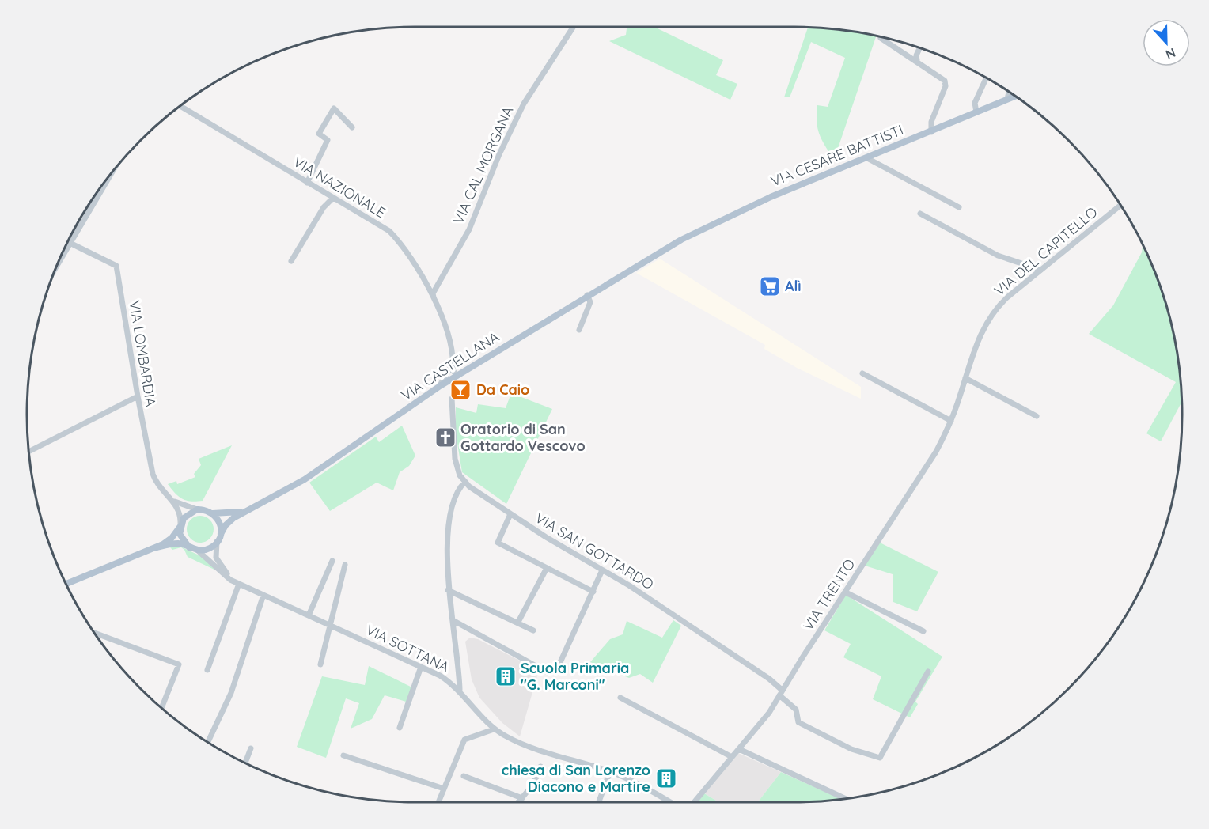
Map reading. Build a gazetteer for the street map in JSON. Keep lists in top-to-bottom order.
{
  "streets": {
    "main road": ["VIA CESARE BATTISTI", "VIA CASTELLANA"],
    "street": [
      "VIA CAL MORGANA",
      "VIA NAZIONALE",
      "VIA DEL CAPITELLO",
      "VIA LOMBARDIA",
      "VIA SAN GOTTARDO",
      "VIA TRENTO",
      "VIA SOTTANA"
    ]
  },
  "crossings": [
    ["VIA CESARE BATTISTI", "VIA CASTELLANA"],
    ["VIA CAL MORGANA", "VIA NAZIONALE"],
    ["VIA NAZIONALE", "VIA CASTELLANA"],
    ["VIA DEL CAPITELLO", "VIA TRENTO"],
    ["VIA LOMBARDIA", "VIA CASTELLANA"],
    ["VIA LOMBARDIA", "VIA SOTTANA"],
    ["VIA CASTELLANA", "VIA SOTTANA"],
    ["VIA SAN GOTTARDO", "VIA TRENTO"]
  ],
  "places": {
    "supermarket": ["Alì"],
    "bar": ["Da Caio"],
    "church": ["Oratorio di San Gottardo Vescovo"],
    "building": ["Scuola Primaria \"G. Marconi\"", "chiesa di San Lorenzo Diacono e Martire"]
  },
  "north": "bottom"
}
